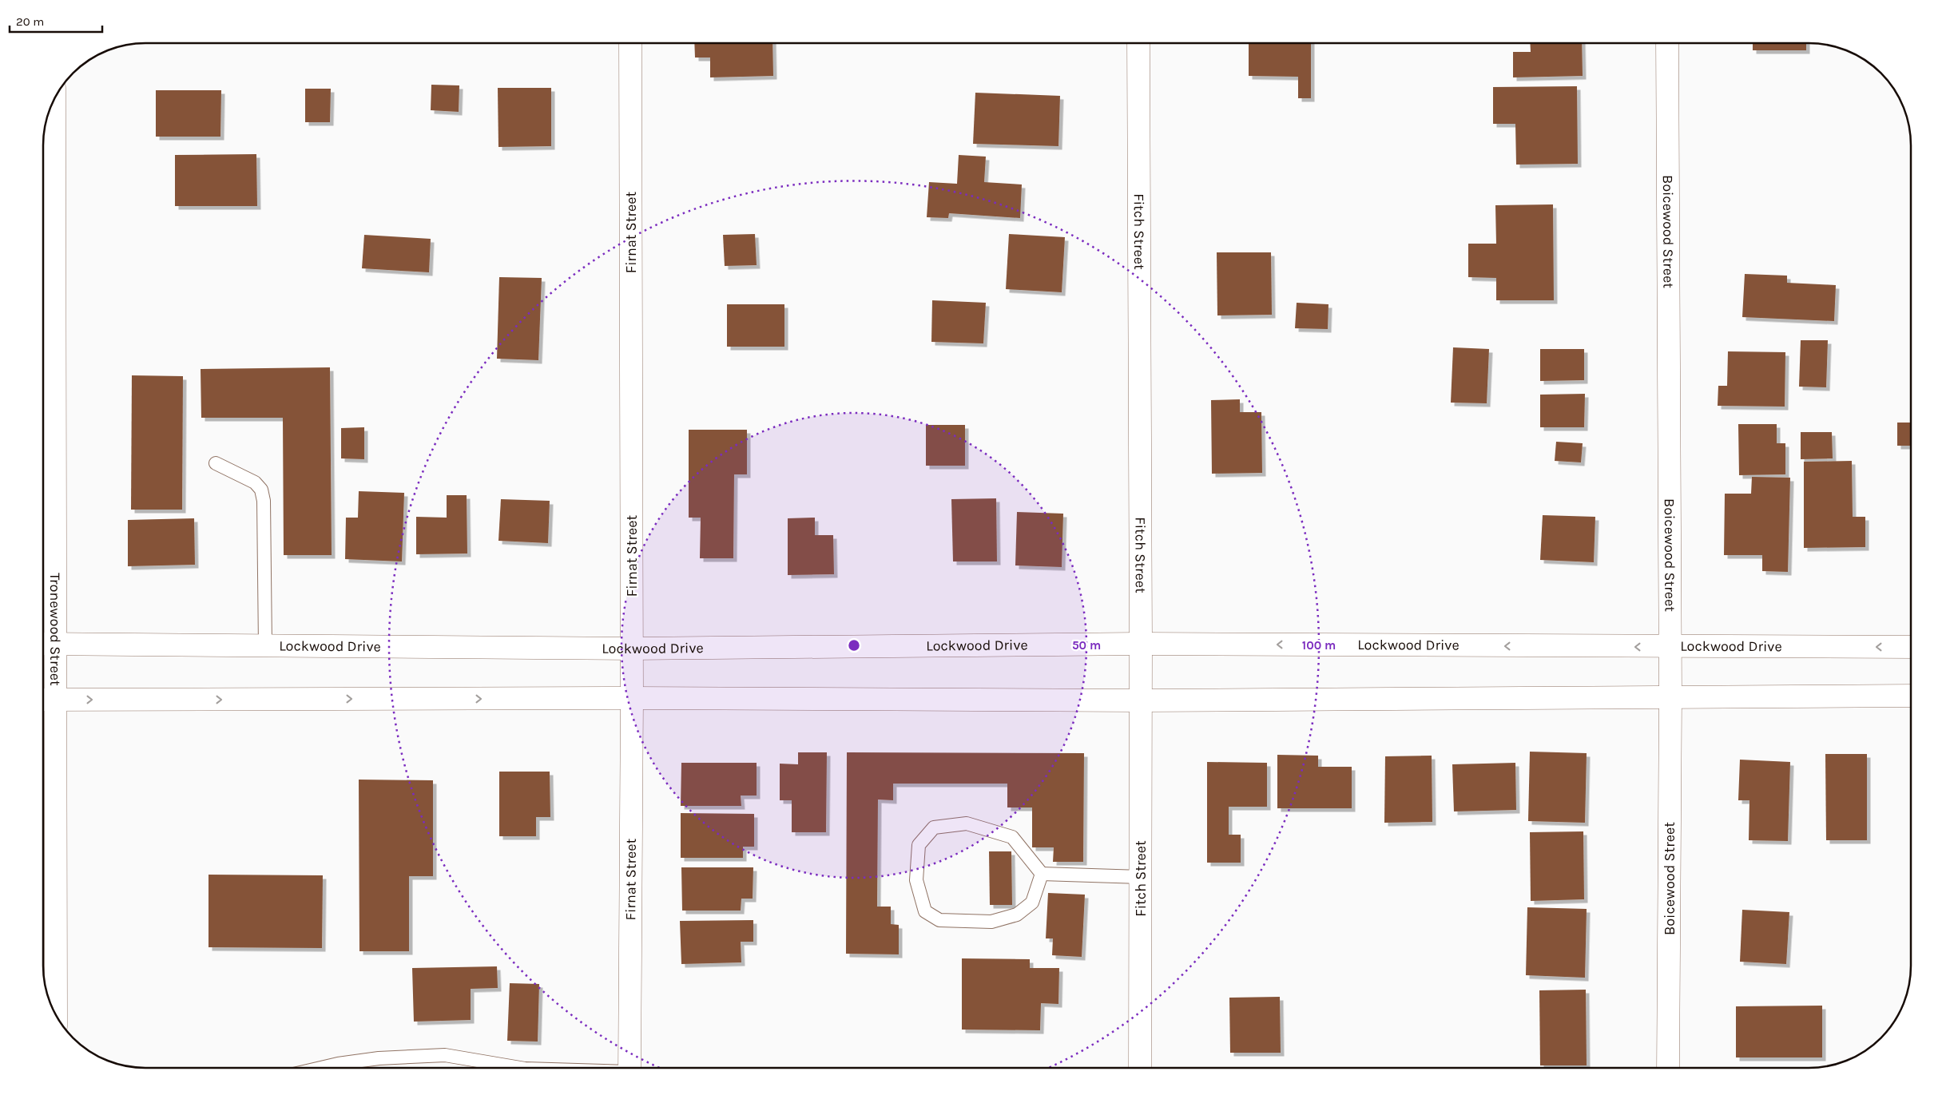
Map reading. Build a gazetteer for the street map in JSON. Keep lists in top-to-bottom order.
{
  "streets": {
    "street": [
      "Firnat Street",
      "Fitch Street",
      "Boicewood Street",
      "Tronewood Street",
      "Lockwood Drive"
    ]
  },
  "crossings": [
    ["Firnat Street", "Lockwood Drive"],
    ["Fitch Street", "Lockwood Drive"],
    ["Boicewood Street", "Lockwood Drive"],
    ["Tronewood Street", "Lockwood Drive"]
  ],
  "scale_bar": "20 m",
  "rings": ["50 m", "100 m"]
}
